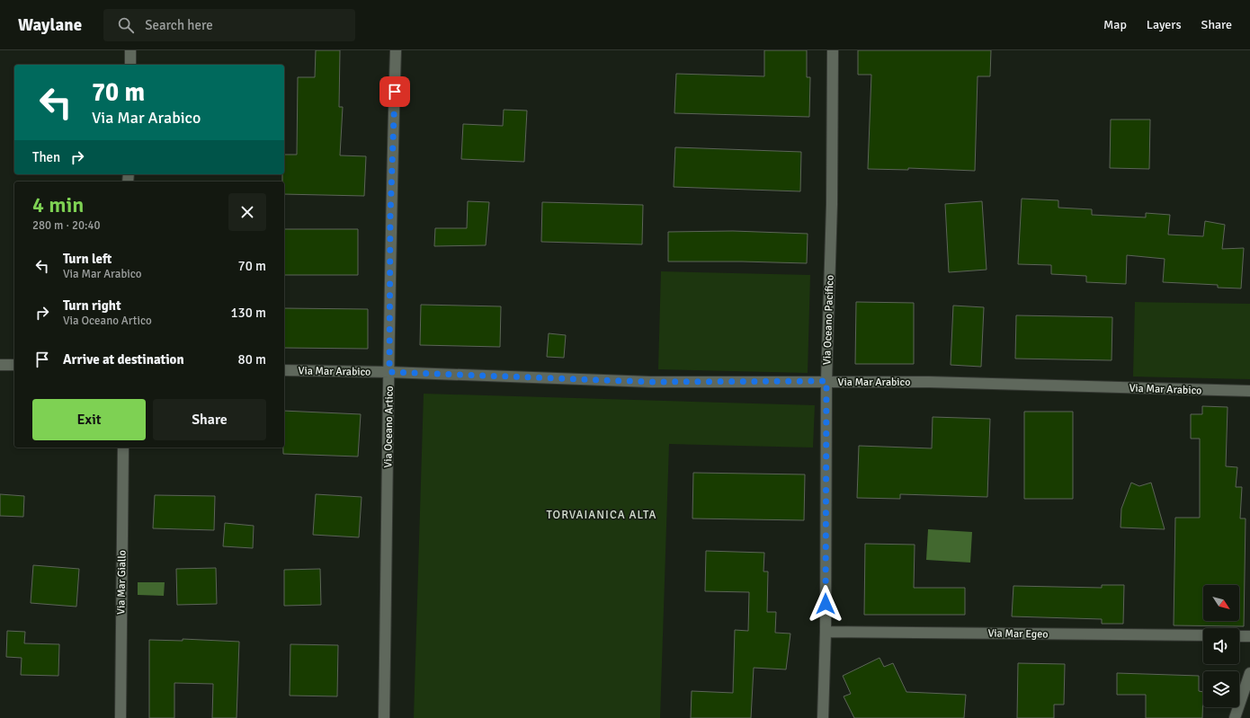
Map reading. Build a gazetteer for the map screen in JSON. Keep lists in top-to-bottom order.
{
  "streets": {
    "street": [
      "Via Oceano Pacifico",
      "Via Mar Arabico",
      "Via Oceano Artico",
      "Via Mar Giallo",
      "Via Mar Egeo"
    ]
  },
  "crossings": [
    ["Via Oceano Pacifico", "Via Mar Arabico"],
    ["Via Oceano Pacifico", "Via Mar Egeo"],
    ["Via Mar Arabico", "Via Oceano Artico"]
  ],
  "districts": ["TORVAIANICA ALTA"],
  "north": "bottom right",
  "page": {
    "header": "Waylane",
    "search": "Search here",
    "nav": ["Map", "Layers", "Share"],
    "turn": ["70 m", "Via Mar Arabico"],
    "then": "Then",
    "heading": ["4 min", "280 m · 20:40"],
    "list": [
      {
        "name": "Turn left",
        "note": "Via Mar Arabico",
        "value": "70 m"
      },
      {
        "name": "Turn right",
        "note": "Via Oceano Artico",
        "value": "130 m"
      },
      {
        "name": "Arrive at destination",
        "value": "80 m"
      }
    ],
    "buttons": ["Exit", "Share"]
  }
}
